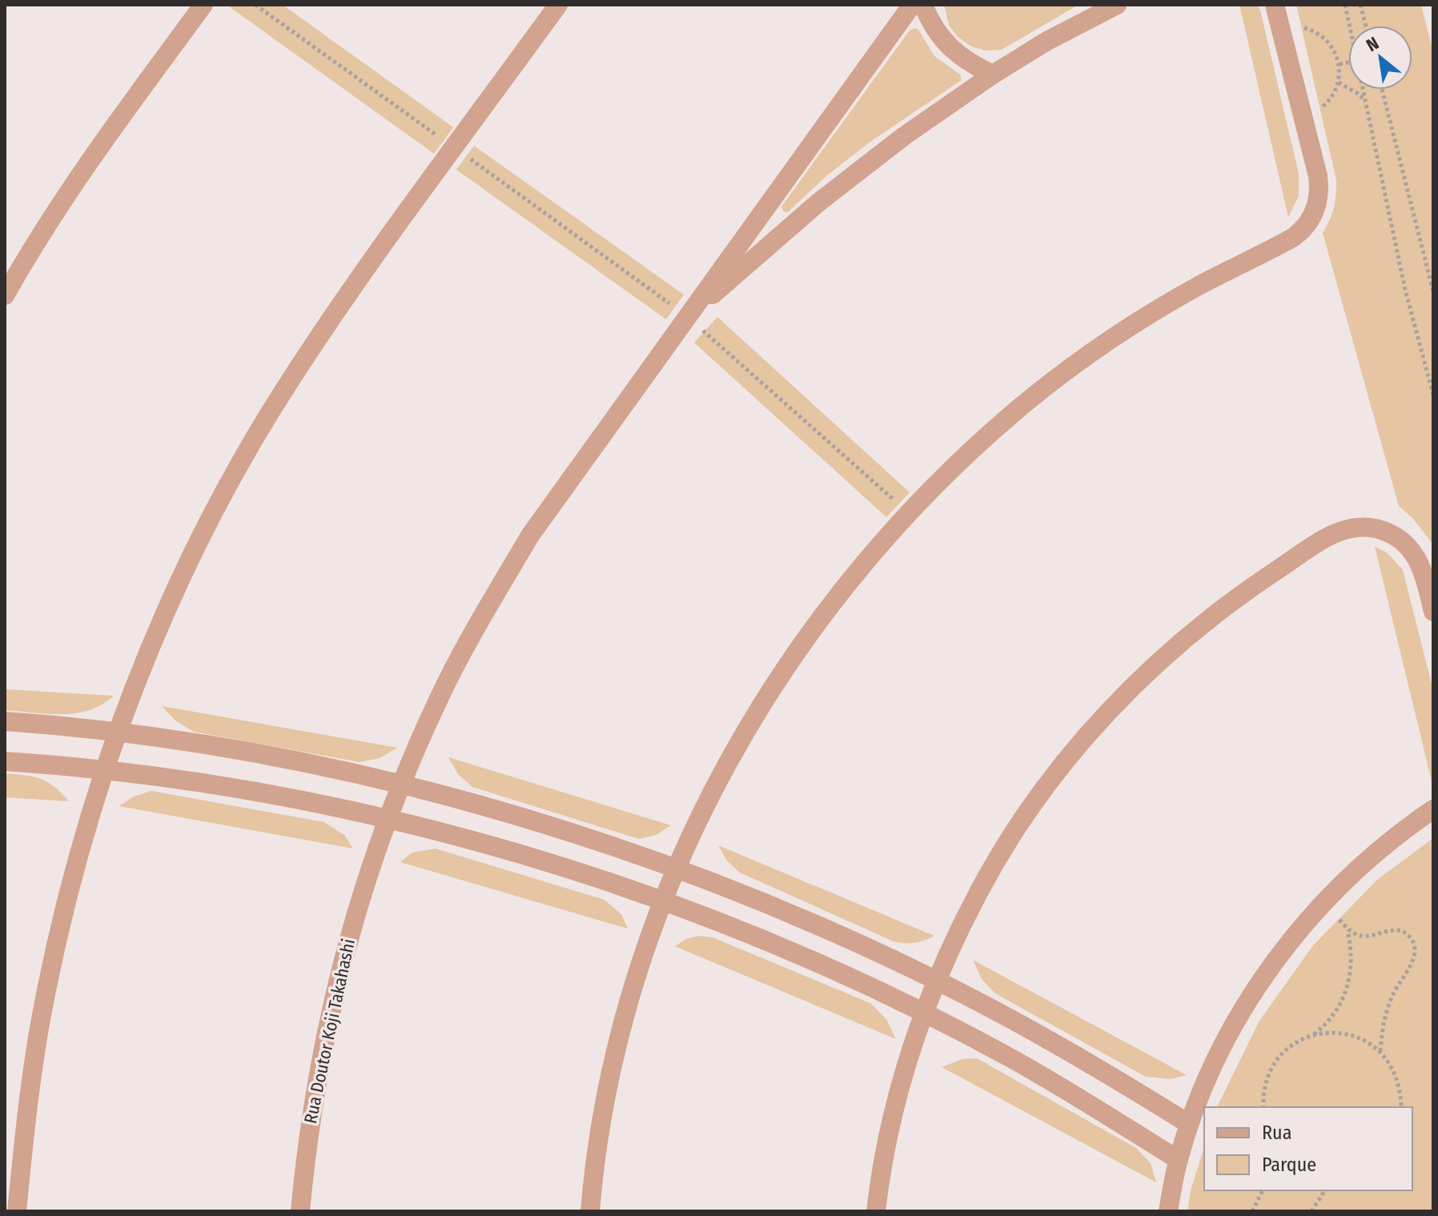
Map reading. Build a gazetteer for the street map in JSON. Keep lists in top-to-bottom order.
{
  "streets": {
    "street": ["Rua Doutor Koji Takahashi"]
  },
  "legend": ["Rua", "Parque"],
  "north": "top left"
}
